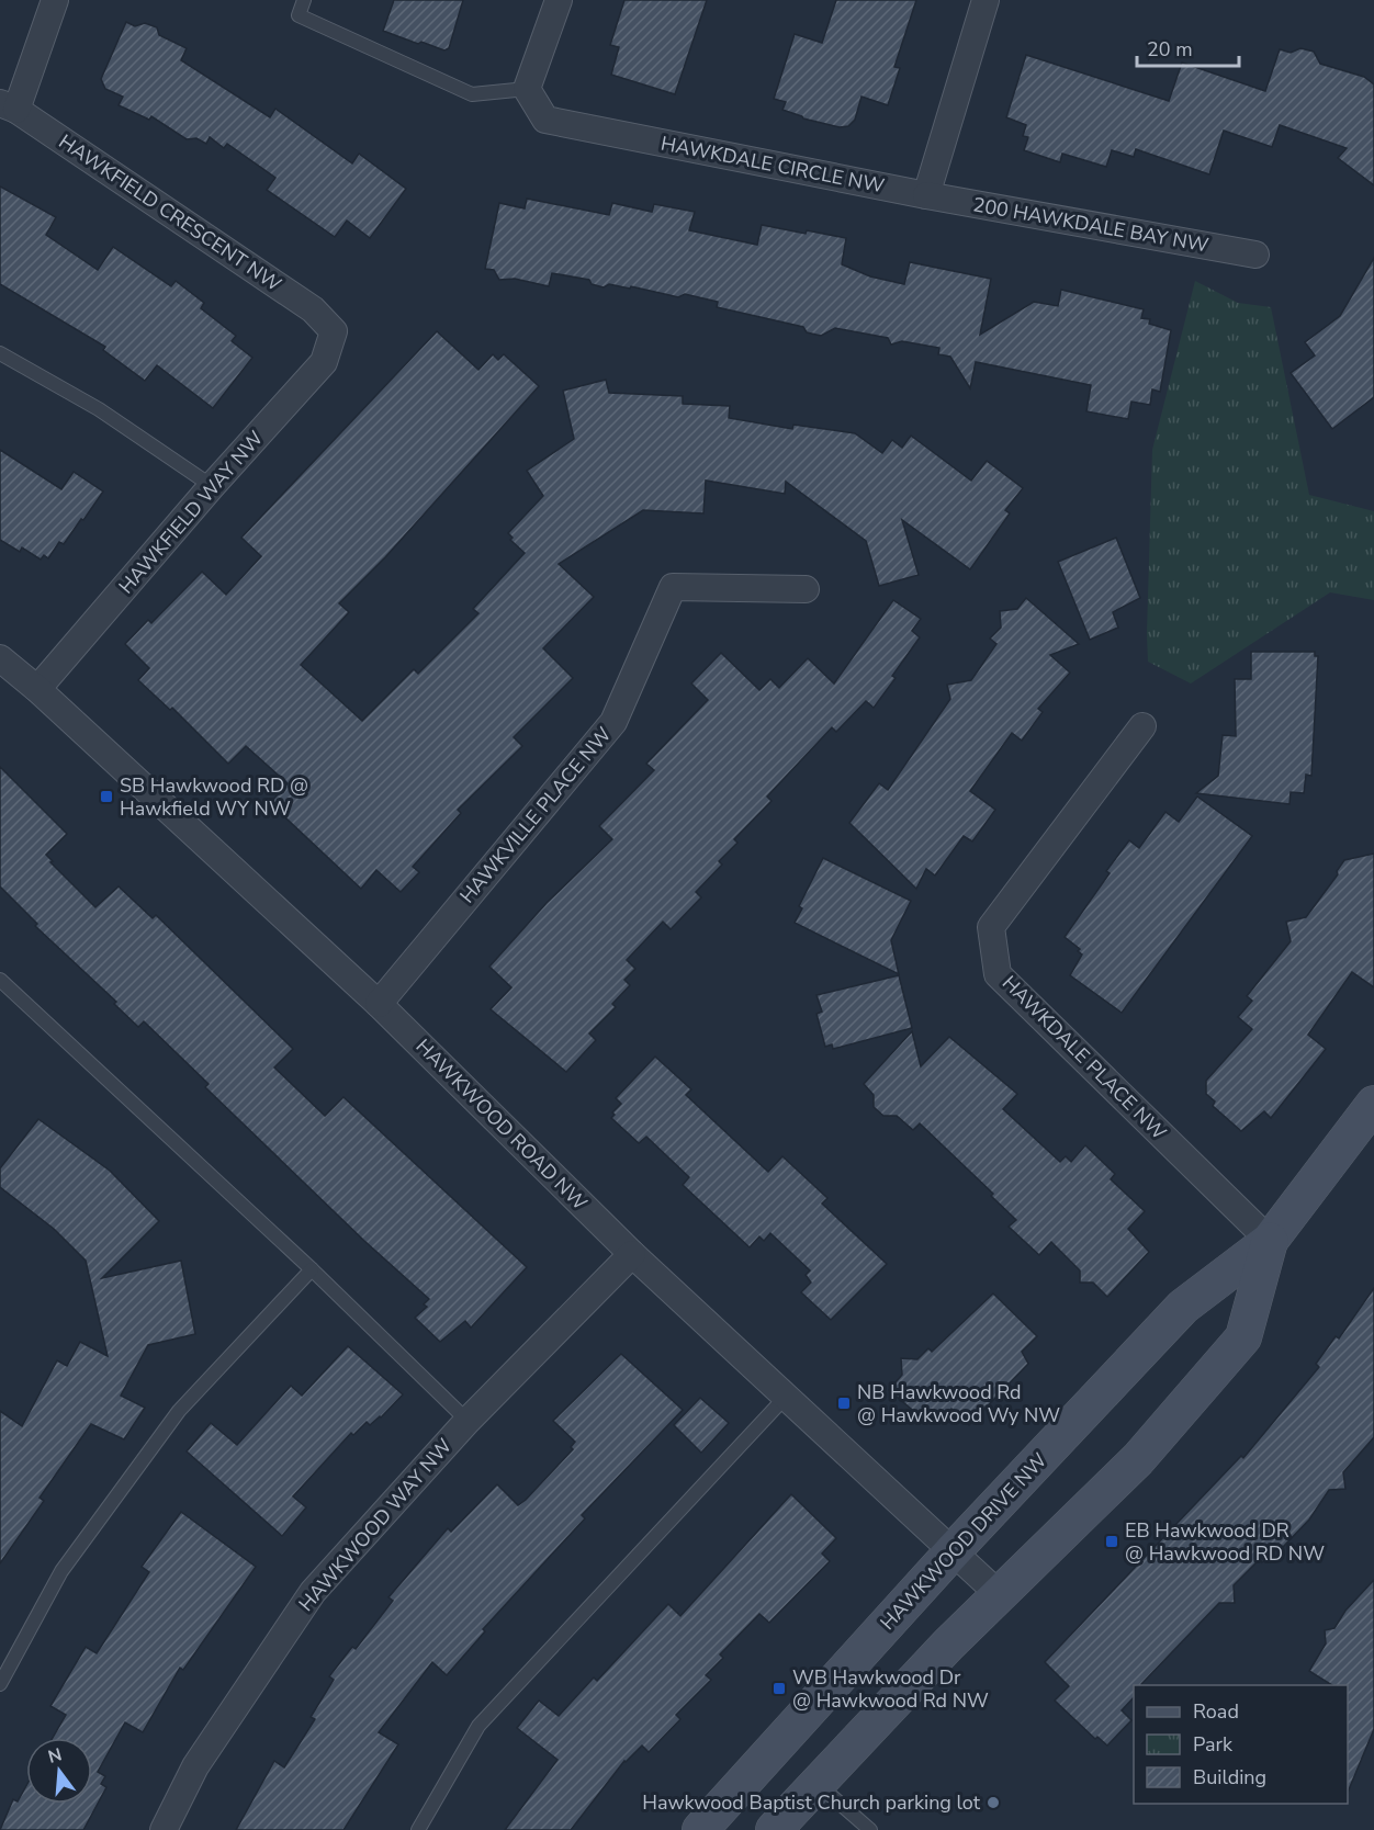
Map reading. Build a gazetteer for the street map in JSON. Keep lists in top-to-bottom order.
{
  "streets": {
    "street": [
      "HAWKDALE CIRCLE NW",
      "HAWKFIELD CRESCENT NW",
      "200 HAWKDALE BAY NW",
      "HAWKFIELD WAY NW",
      "HAWKVILLE PLACE NW",
      "HAWKDALE PLACE NW",
      "HAWKWOOD ROAD NW",
      "HAWKWOOD WAY NW",
      "HAWKWOOD DRIVE NW"
    ]
  },
  "crossings": [
    ["HAWKDALE CIRCLE NW", "200 HAWKDALE BAY NW"],
    ["HAWKFIELD CRESCENT NW", "HAWKFIELD WAY NW"],
    ["HAWKFIELD WAY NW", "HAWKWOOD ROAD NW"],
    ["HAWKVILLE PLACE NW", "HAWKWOOD ROAD NW"],
    ["HAWKDALE PLACE NW", "HAWKWOOD DRIVE NW"],
    ["HAWKWOOD ROAD NW", "HAWKWOOD WAY NW"],
    ["HAWKWOOD ROAD NW", "HAWKWOOD DRIVE NW"]
  ],
  "places": {
    "transit": [
      "SB Hawkwood RD @ Hawkfield WY NW",
      "NB Hawkwood Rd @ Hawkwood Wy NW",
      "EB Hawkwood DR @ Hawkwood RD NW",
      "WB Hawkwood Dr @ Hawkwood Rd NW"
    ],
    "other": ["Hawkwood Baptist Church parking lot"]
  },
  "legend": ["Road", "Park", "Building"],
  "scale_bar": "20 m",
  "north": "top"
}
